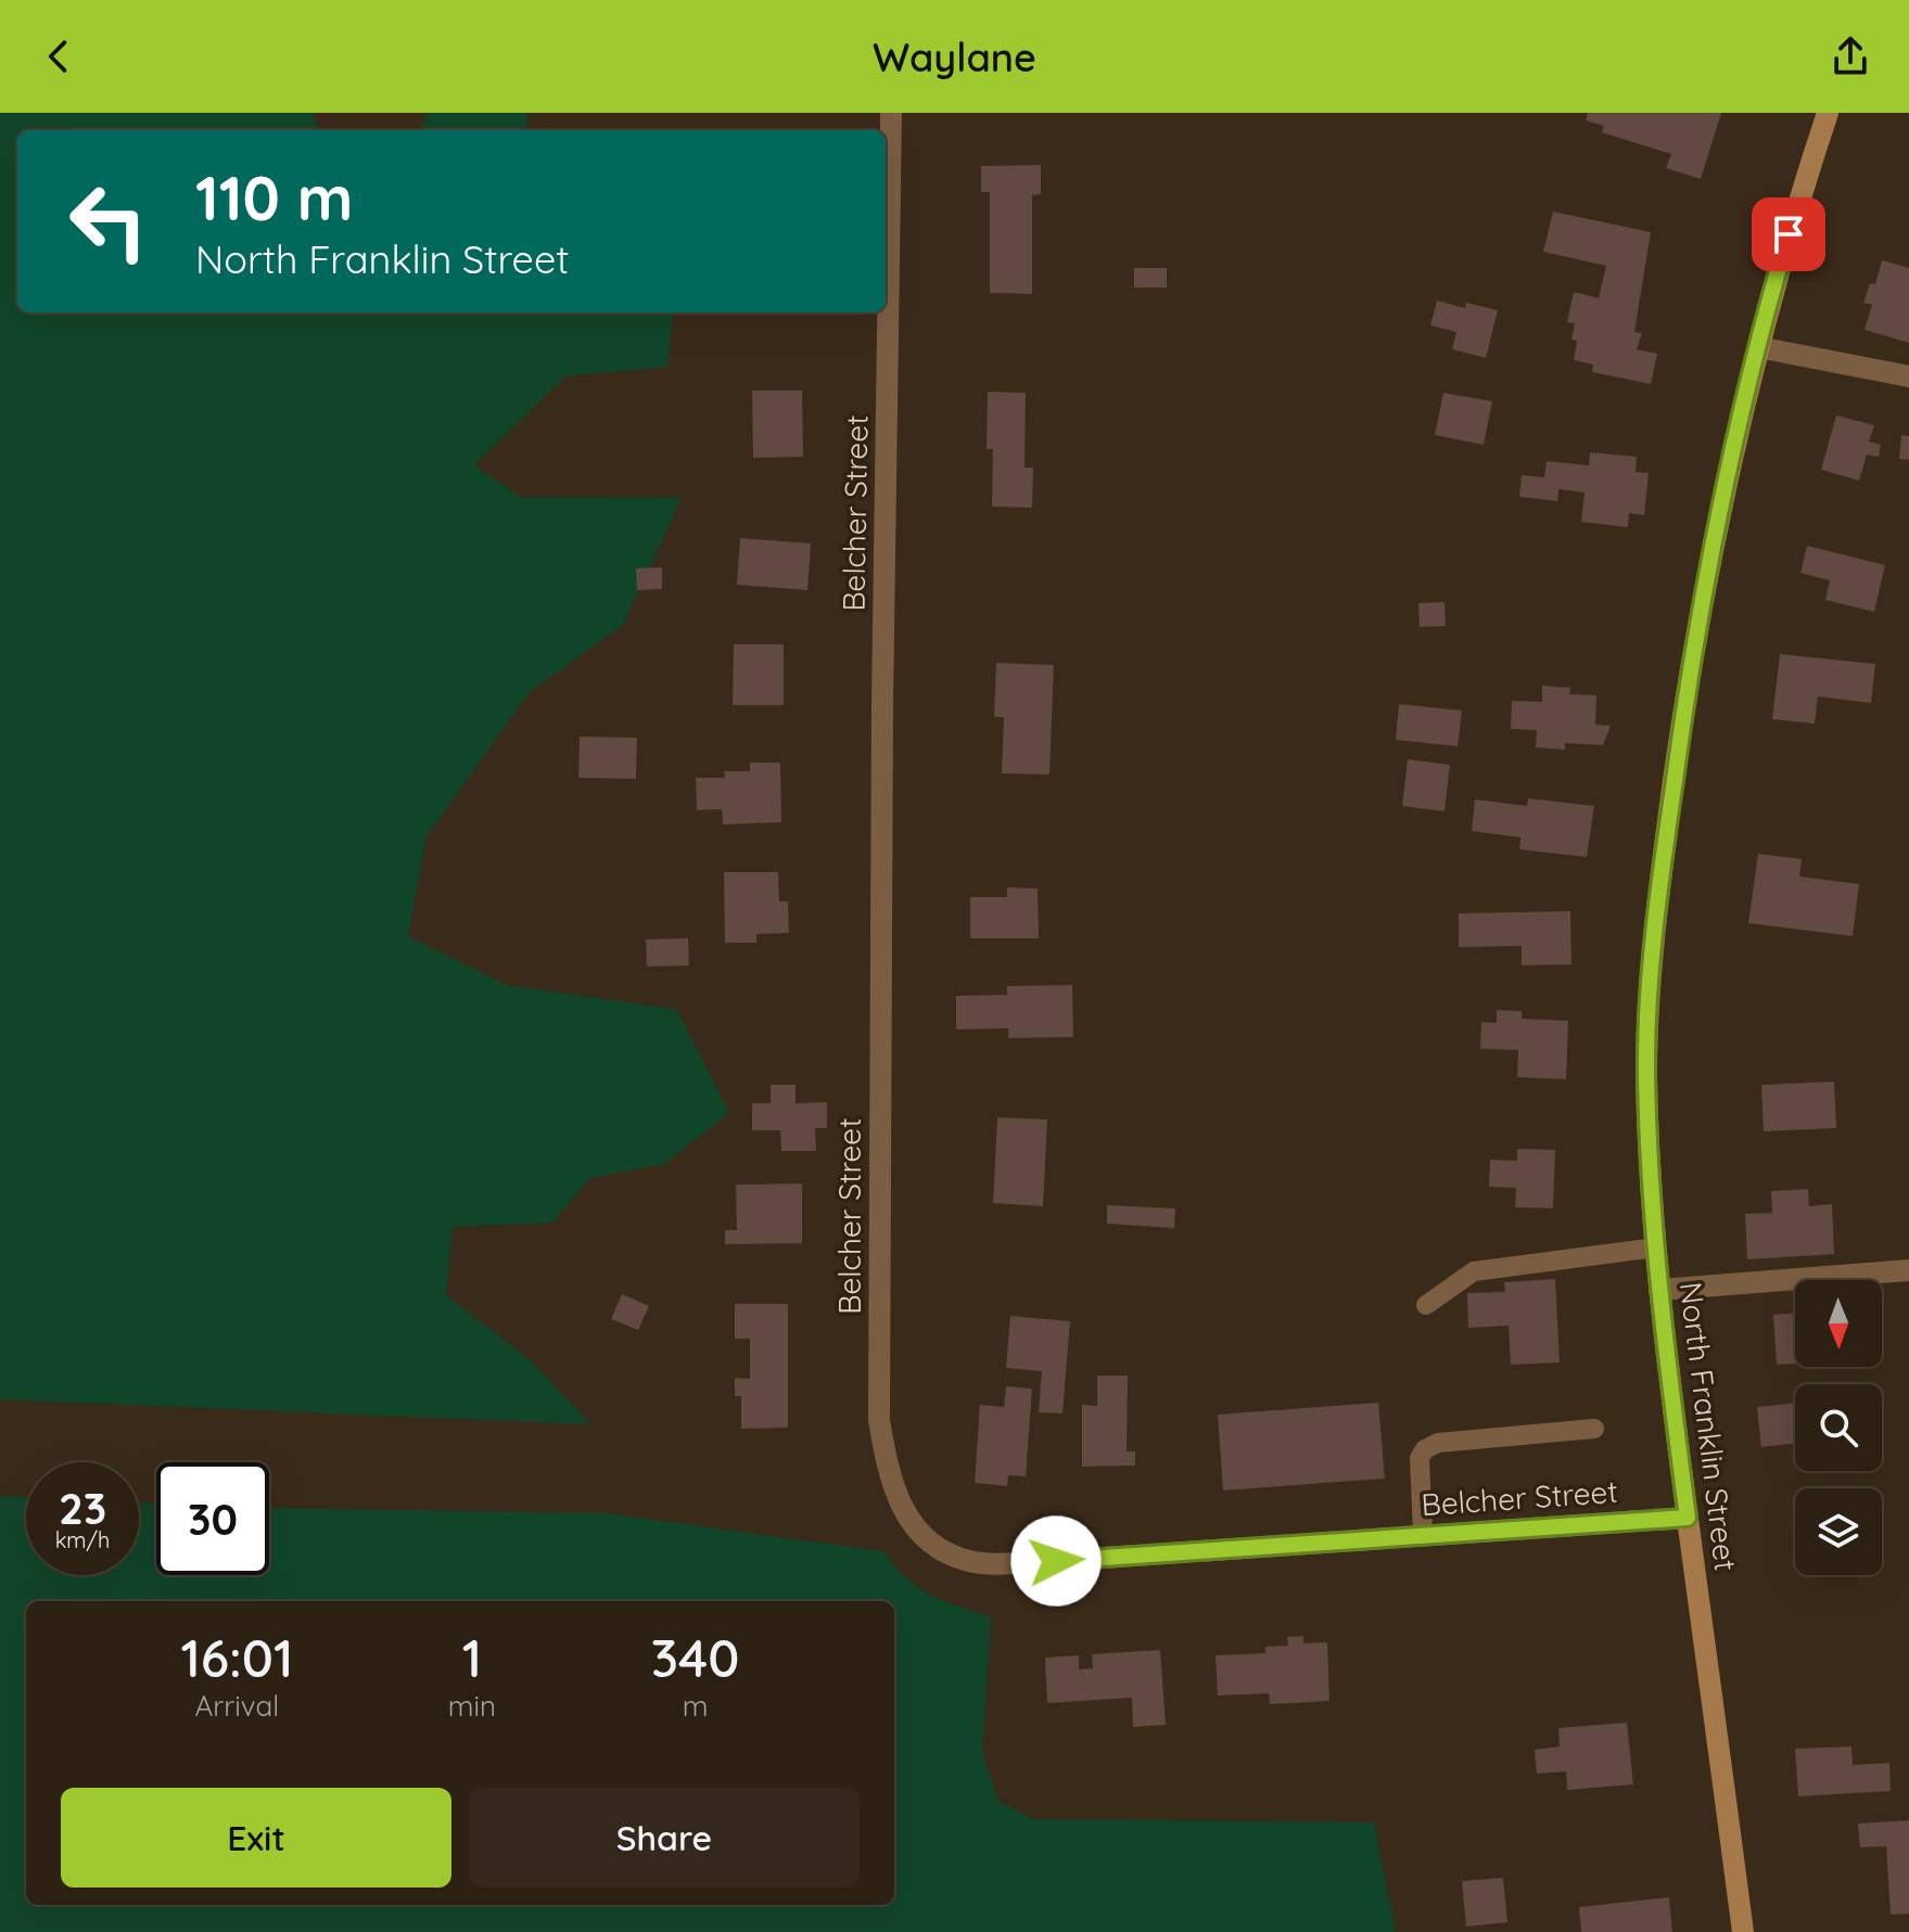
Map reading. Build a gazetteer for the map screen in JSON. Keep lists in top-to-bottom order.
{
  "streets": {
    "main road": ["North Franklin Street"],
    "street": ["Belcher Street"]
  },
  "crossings": [
    ["Belcher Street", "North Franklin Street"]
  ],
  "north": "bottom",
  "page": {
    "header": "Waylane",
    "turn": ["110 m", "North Franklin Street"],
    "speed": "23 km/h",
    "limit": "30",
    "eta": [
      "16:01",
      "Arrival",
      "1",
      "min",
      "340",
      "m"
    ],
    "buttons": ["Exit", "Share"]
  }
}
